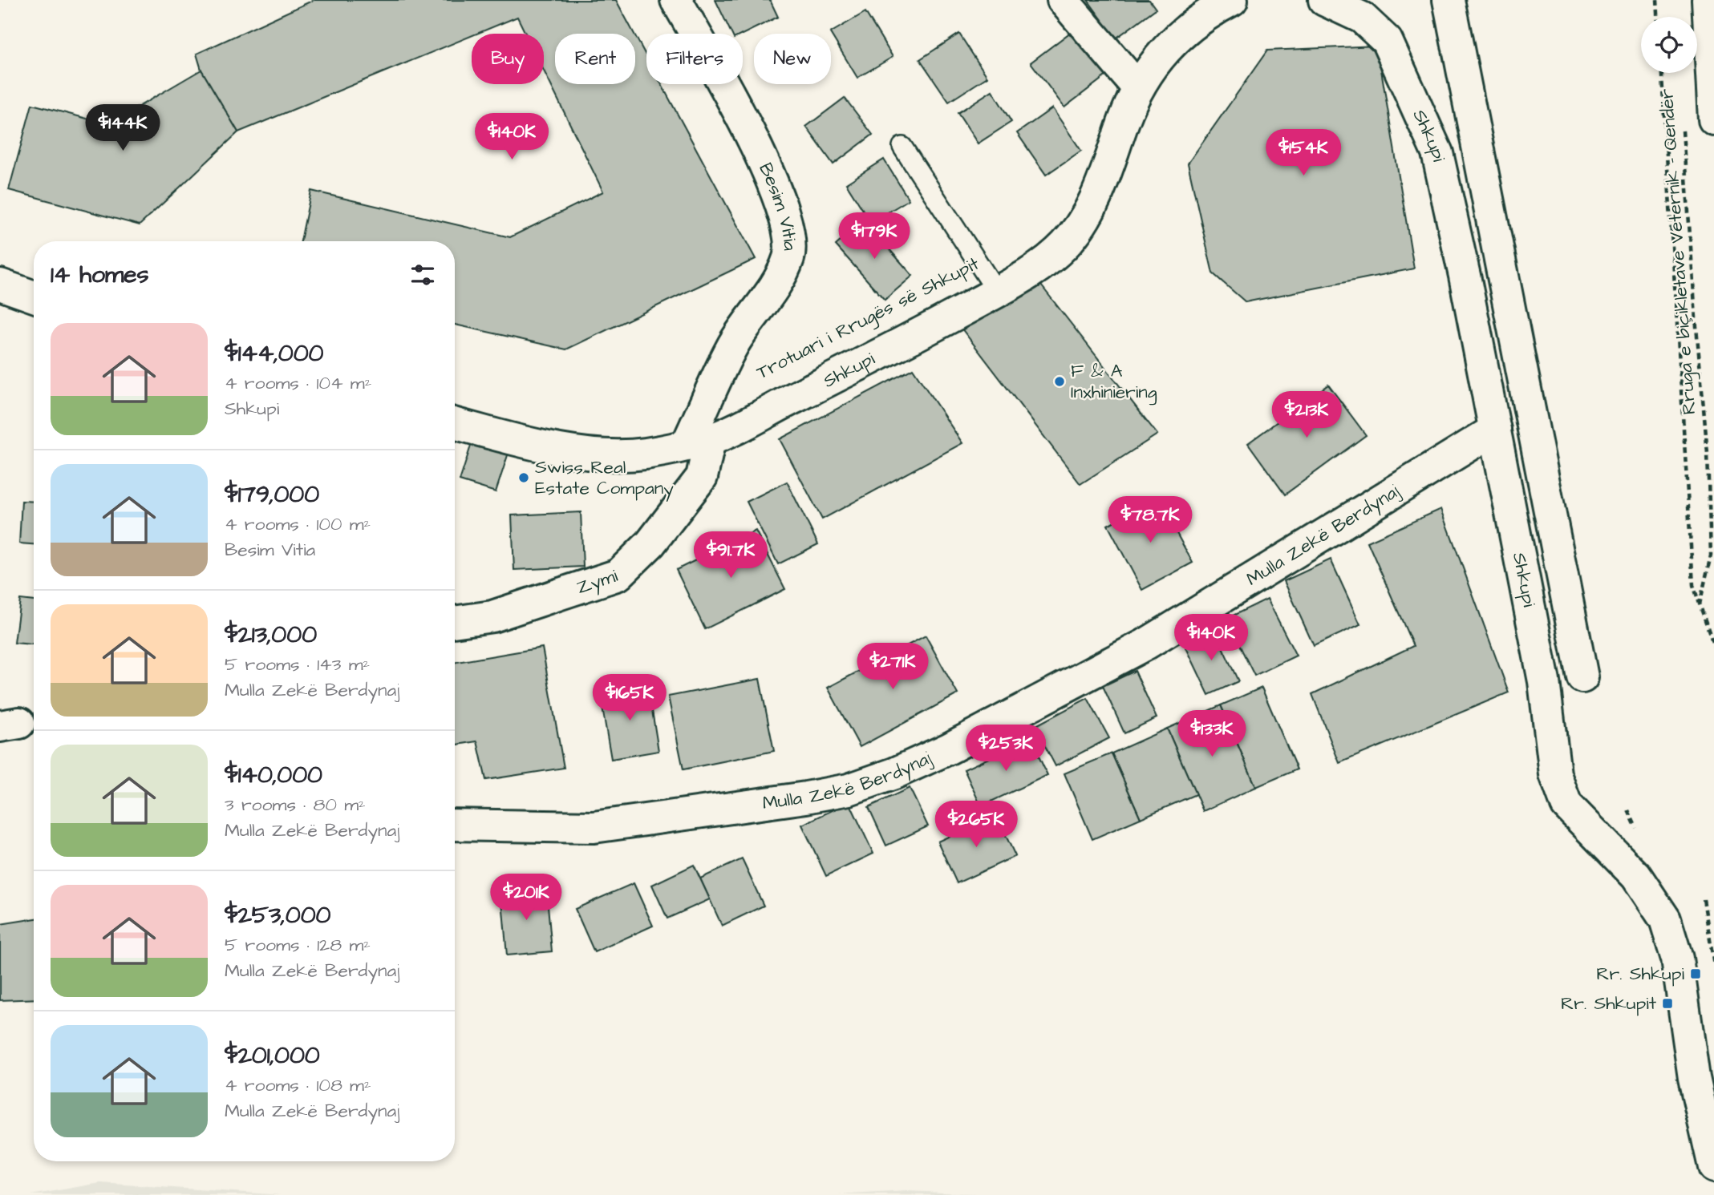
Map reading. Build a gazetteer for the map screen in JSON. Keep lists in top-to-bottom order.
{
  "streets": {
    "main road": [
      "Shkupi",
      "Besim Vitia",
      "Mulla Zekë Berdynaj",
      "Zymi"
    ],
    "path": ["Rruga e biçikletave Veternik - Qendër"]
  },
  "crossings": [
    ["Shkupi", "Besim Vitia"],
    ["Shkupi", "Mulla Zekë Berdynaj"],
    ["Shkupi", "Zymi"],
    ["Besim Vitia", "Zymi"]
  ],
  "places": {
    "other": ["F & A Inxhiniering", "Swiss Real Estate Company"],
    "transit": ["Rr. Shkupi", "Rr. Shkupit"]
  },
  "page": {
    "chip": [
      "Buy",
      "Rent",
      "Filters",
      "New"
    ],
    "price": [
      "$144K",
      "$140K",
      "$154K",
      "$179K",
      "$213K",
      "$78.7K",
      "$91.7K",
      "$140K",
      "$271K",
      "$165K",
      "$133K",
      "$253K",
      "$265K",
      "$201K"
    ],
    "heading": "14 homes",
    "list": [
      {
        "name": "$144,000",
        "note": "4 rooms · 104 m² · Shkupi"
      },
      {
        "name": "$179,000",
        "note": "4 rooms · 100 m² · Besim Vitia"
      },
      {
        "name": "$213,000",
        "note": "5 rooms · 143 m² · Mulla Zekë Berdynaj"
      },
      {
        "name": "$140,000",
        "note": "3 rooms · 80 m² · Mulla Zekë Berdynaj"
      },
      {
        "name": "$253,000",
        "note": "5 rooms · 128 m² · Mulla Zekë Berdynaj"
      },
      {
        "name": "$201,000",
        "note": "4 rooms · 108 m² · Mulla Zekë Berdynaj"
      }
    ]
  }
}
